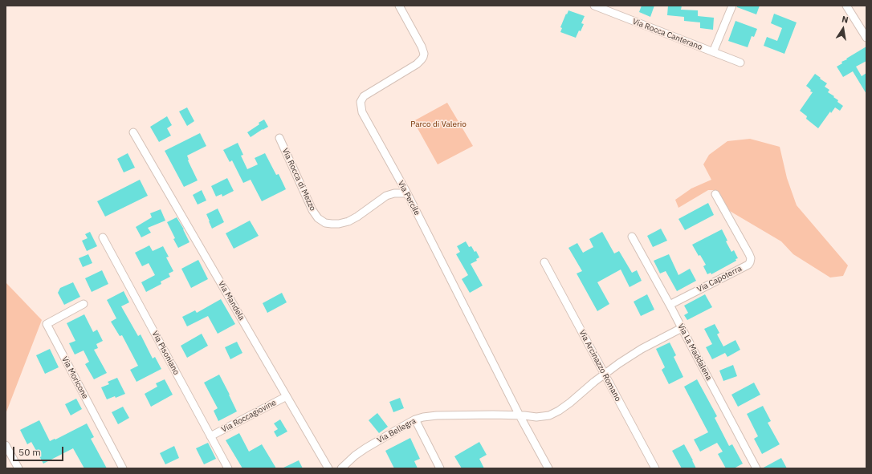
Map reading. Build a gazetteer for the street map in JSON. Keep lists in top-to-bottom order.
{
  "streets": {
    "street": [
      "Via Rocca Canterano",
      "Via Rocca di Mezzo",
      "Via Percile",
      "Via Capoterra",
      "Via Mandela",
      "Via La Maddalena",
      "Via Pisoniano",
      "Via Arcinazzo Romano",
      "Via Moricone",
      "Via Roccagiovine",
      "Via Bellegra"
    ]
  },
  "crossings": [
    ["Via Rocca di Mezzo", "Via Percile"],
    ["Via Percile", "Via Bellegra"],
    ["Via Capoterra", "Via La Maddalena"],
    ["Via Mandela", "Via Roccagiovine"],
    ["Via La Maddalena", "Via Bellegra"],
    ["Via Pisoniano", "Via Roccagiovine"],
    ["Via Arcinazzo Romano", "Via Bellegra"]
  ],
  "parks": ["Parco di Valerio"],
  "scale_bar": "50 m",
  "north": "top"
}
